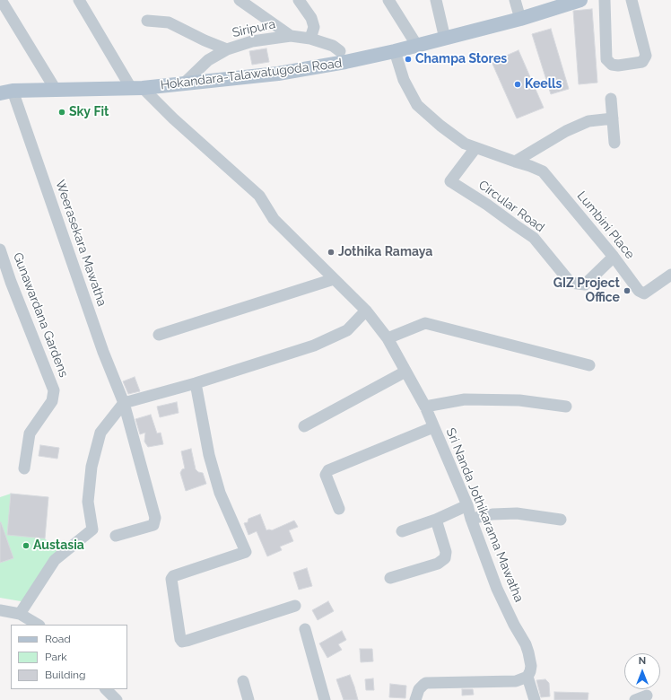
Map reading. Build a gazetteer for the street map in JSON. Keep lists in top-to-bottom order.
{
  "streets": {
    "main road": ["Hokandara-Talawatugoda Road"],
    "street": [
      "Siripura",
      "Circular Road",
      "Lumbini Place",
      "Weerasekara Mawatha",
      "Gunawardana Gardens",
      "Sri Nanda Jothikarama Mawatha"
    ]
  },
  "crossings": [
    ["Siripura", "Hokandara-Talawatugoda Road"],
    ["Hokandara-Talawatugoda Road", "Lumbini Place"],
    ["Hokandara-Talawatugoda Road", "Weerasekara Mawatha"],
    ["Hokandara-Talawatugoda Road", "Sri Nanda Jothikarama Mawatha"],
    ["Circular Road", "Lumbini Place"]
  ],
  "places": [
    "Champa Stores",
    "Keells",
    "Sky Fit",
    "Jothika Ramaya",
    "GIZ Project Office",
    "Austasia"
  ],
  "legend": ["Road", "Park", "Building"],
  "north": "top"
}
